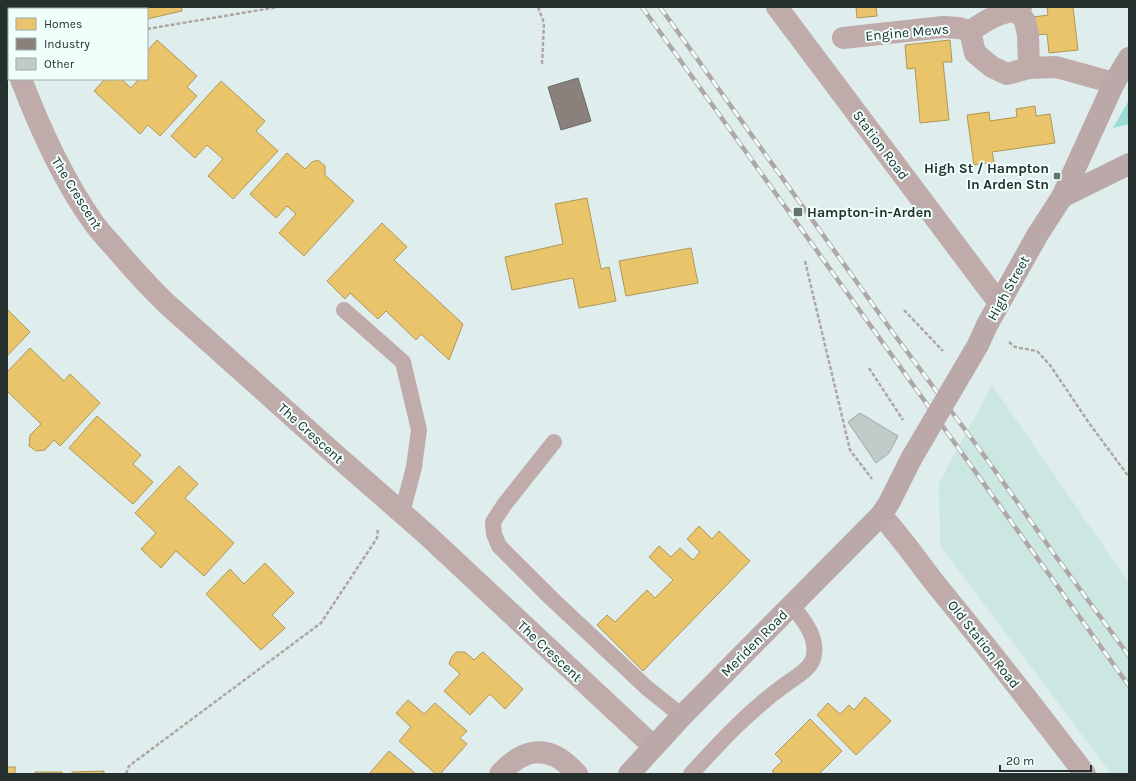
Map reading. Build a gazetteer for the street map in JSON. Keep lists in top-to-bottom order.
{
  "streets": {
    "main road": ["High Street", "Meriden Road"],
    "street": [
      "Engine Mews",
      "Station Road",
      "The Crescent",
      "Old Station Road"
    ]
  },
  "crossings": [
    ["Station Road", "High Street"],
    ["The Crescent", "Meriden Road"],
    ["High Street", "Meriden Road"],
    ["High Street", "Old Station Road"],
    ["Meriden Road", "Old Station Road"]
  ],
  "places": {
    "transit": ["High St / Hampton In Arden Stn", "Hampton-in-Arden"]
  },
  "legend": ["Homes", "Industry", "Other"],
  "scale_bar": "20 m"
}
